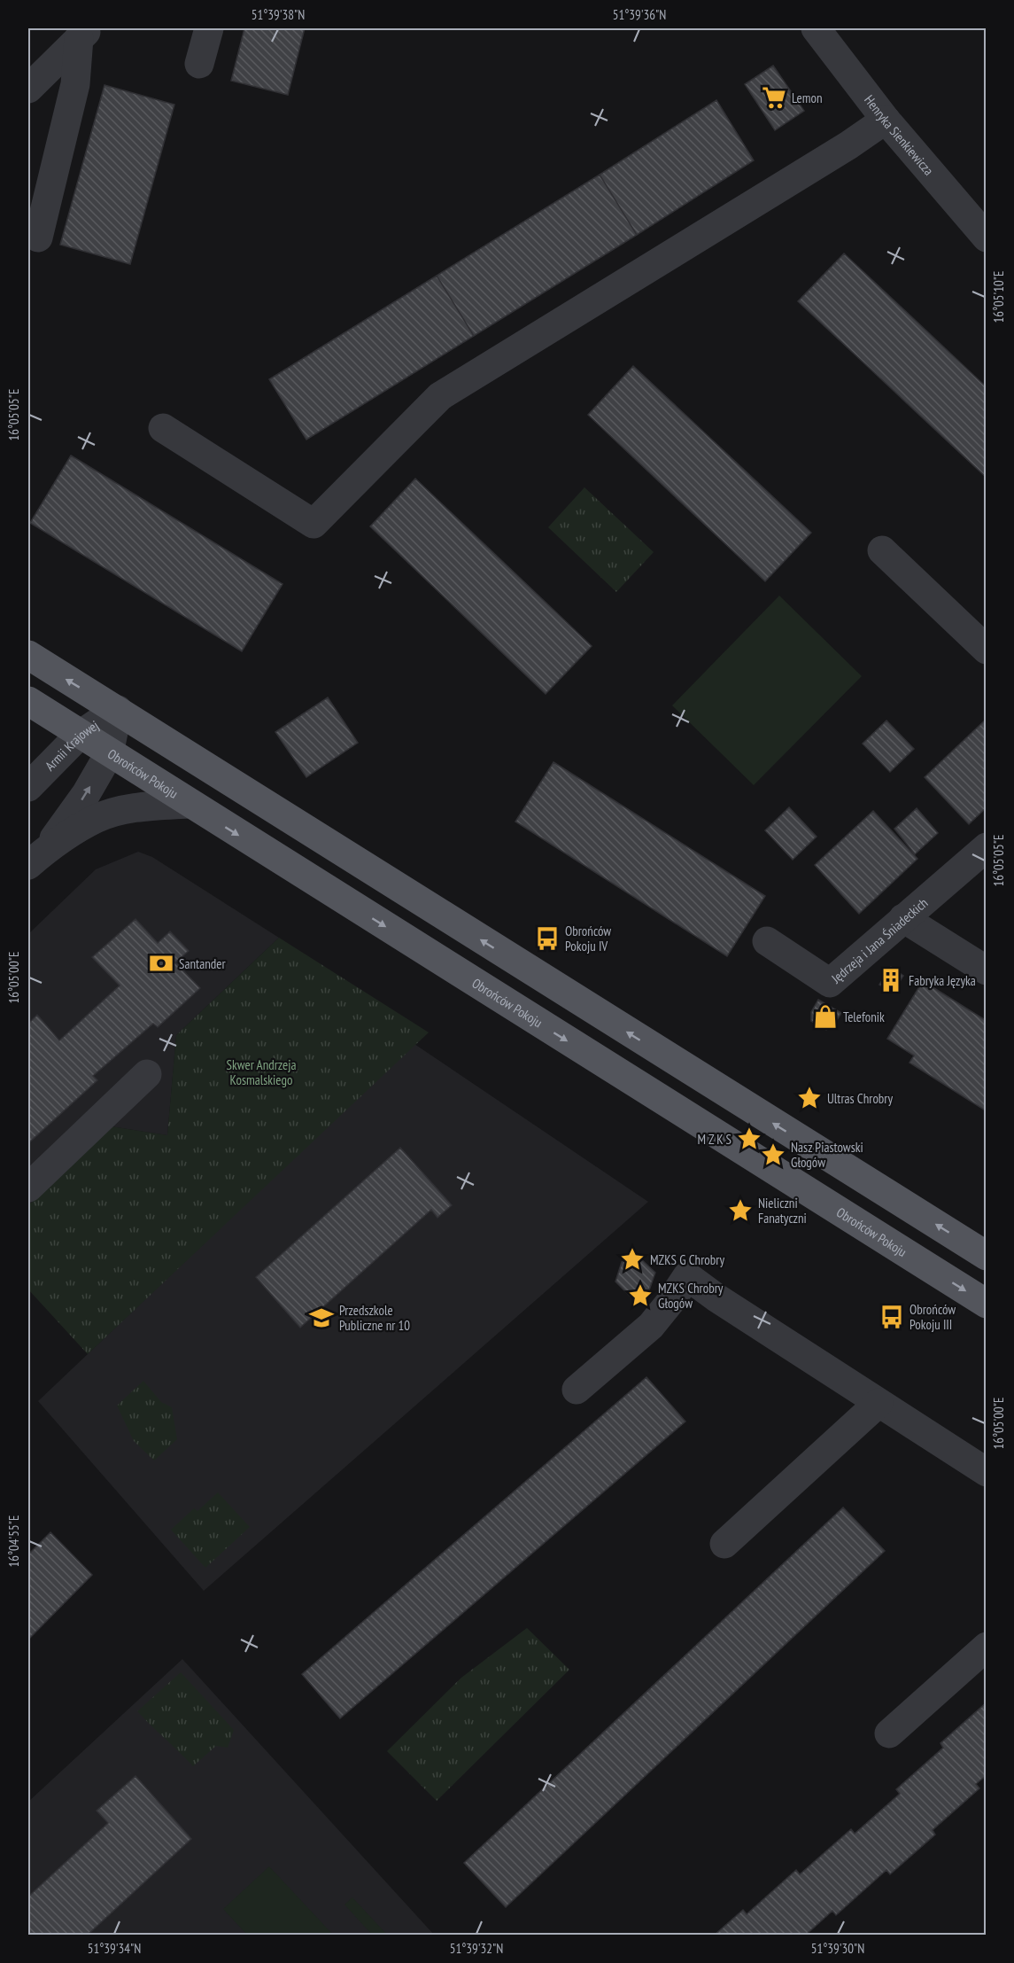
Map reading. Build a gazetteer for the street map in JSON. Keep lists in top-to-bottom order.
{
  "streets": {
    "main road": ["Obrońców Pokoju"],
    "street": ["Henryka Sienkiewicza", "Armii Krajowej", "Jędrzeja i Jana Śniadeckich"]
  },
  "crossings": [
    ["Armii Krajowej", "Obrońców Pokoju"]
  ],
  "parks": ["Skwer Andrzeja Kosmalskiego"],
  "places": {
    "supermarket": ["Lemon"],
    "bus stop": ["Obrońców Pokoju IV", "Obrońców Pokoju III"],
    "bank": ["Santander"],
    "building": ["Fabryka Języka"],
    "shop": ["Telefonik"],
    "place": [
      "Ultras Chrobry",
      "M Z K S",
      "Nasz Piastowski Głogów",
      "Nieliczni Fanatyczni",
      "MZKS G Chrobry",
      "MZKS Chrobry Głogów"
    ],
    "school or university": ["Przedszkole Publiczne nr 10"]
  },
  "coordinates": [
    "51°39'38\"N",
    "51°39'36\"N",
    "16°05'10\"E",
    "16°05'05\"E",
    "16°05'00\"E",
    "16°04'55\"E",
    "51°39'34\"N",
    "51°39'32\"N",
    "51°39'30\"N"
  ]
}
